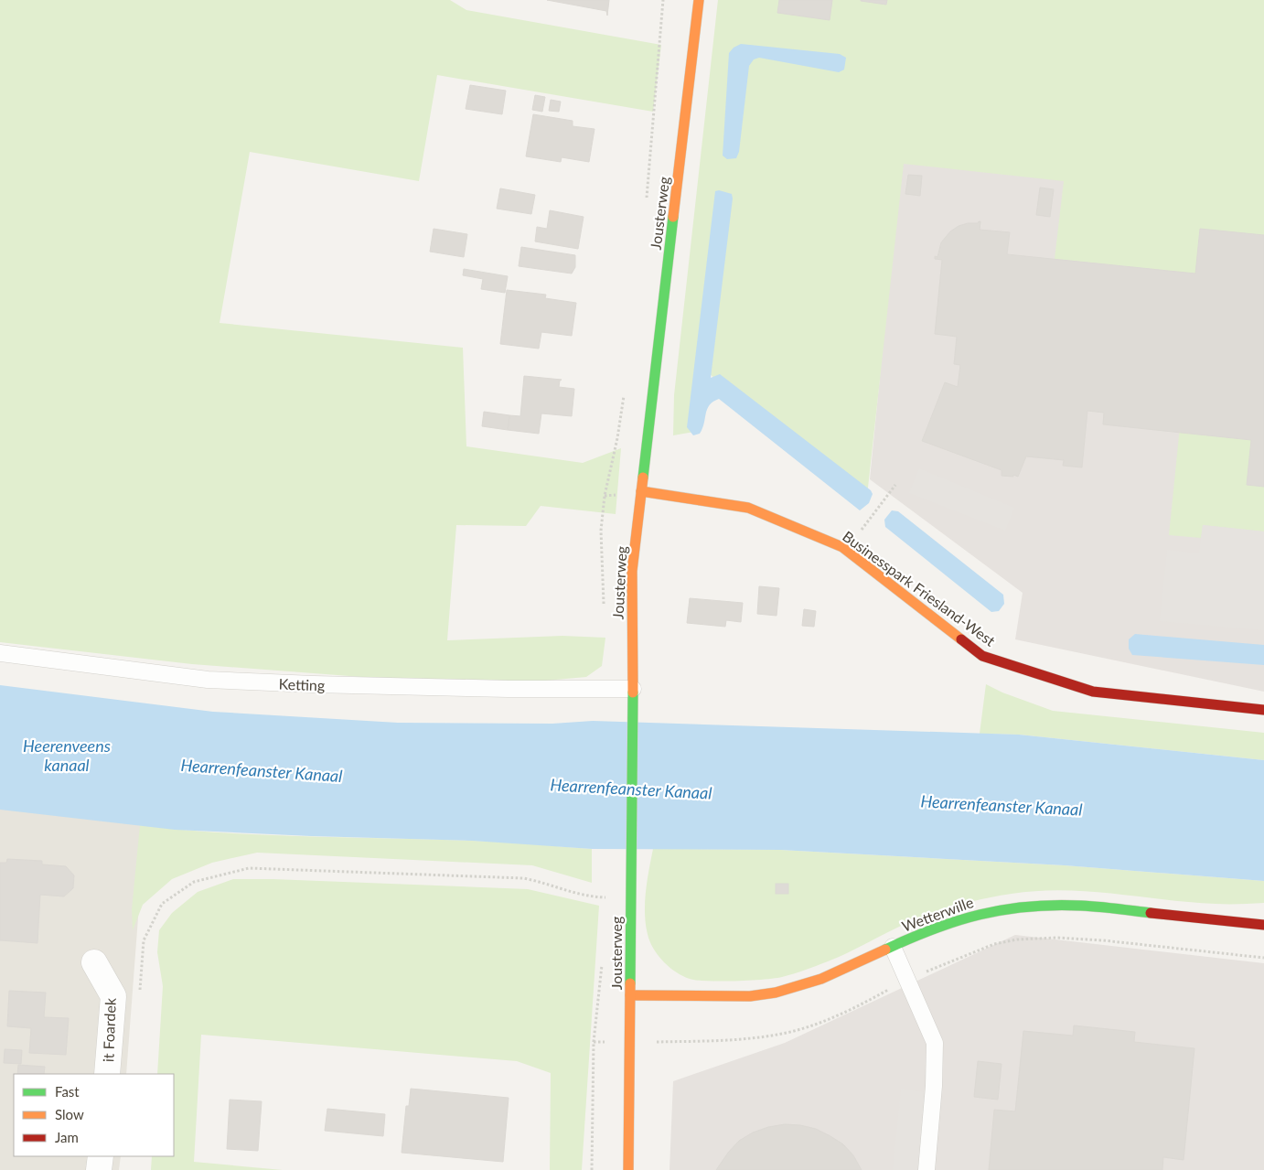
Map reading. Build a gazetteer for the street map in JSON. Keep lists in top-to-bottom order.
{
  "streets": {
    "street": [
      "Jousterweg",
      "Businesspark Friesland-West",
      "Wetterwille",
      "it Foardek"
    ],
    "lane": ["Ketting"]
  },
  "crossings": [
    ["Jousterweg", "Businesspark Friesland-West"],
    ["Jousterweg", "Ketting"],
    ["Jousterweg", "Wetterwille"]
  ],
  "water": ["Heerenveens kanaal", "Hearrenfeanster Kanaal"],
  "legend": ["Fast", "Slow", "Jam"]
}
